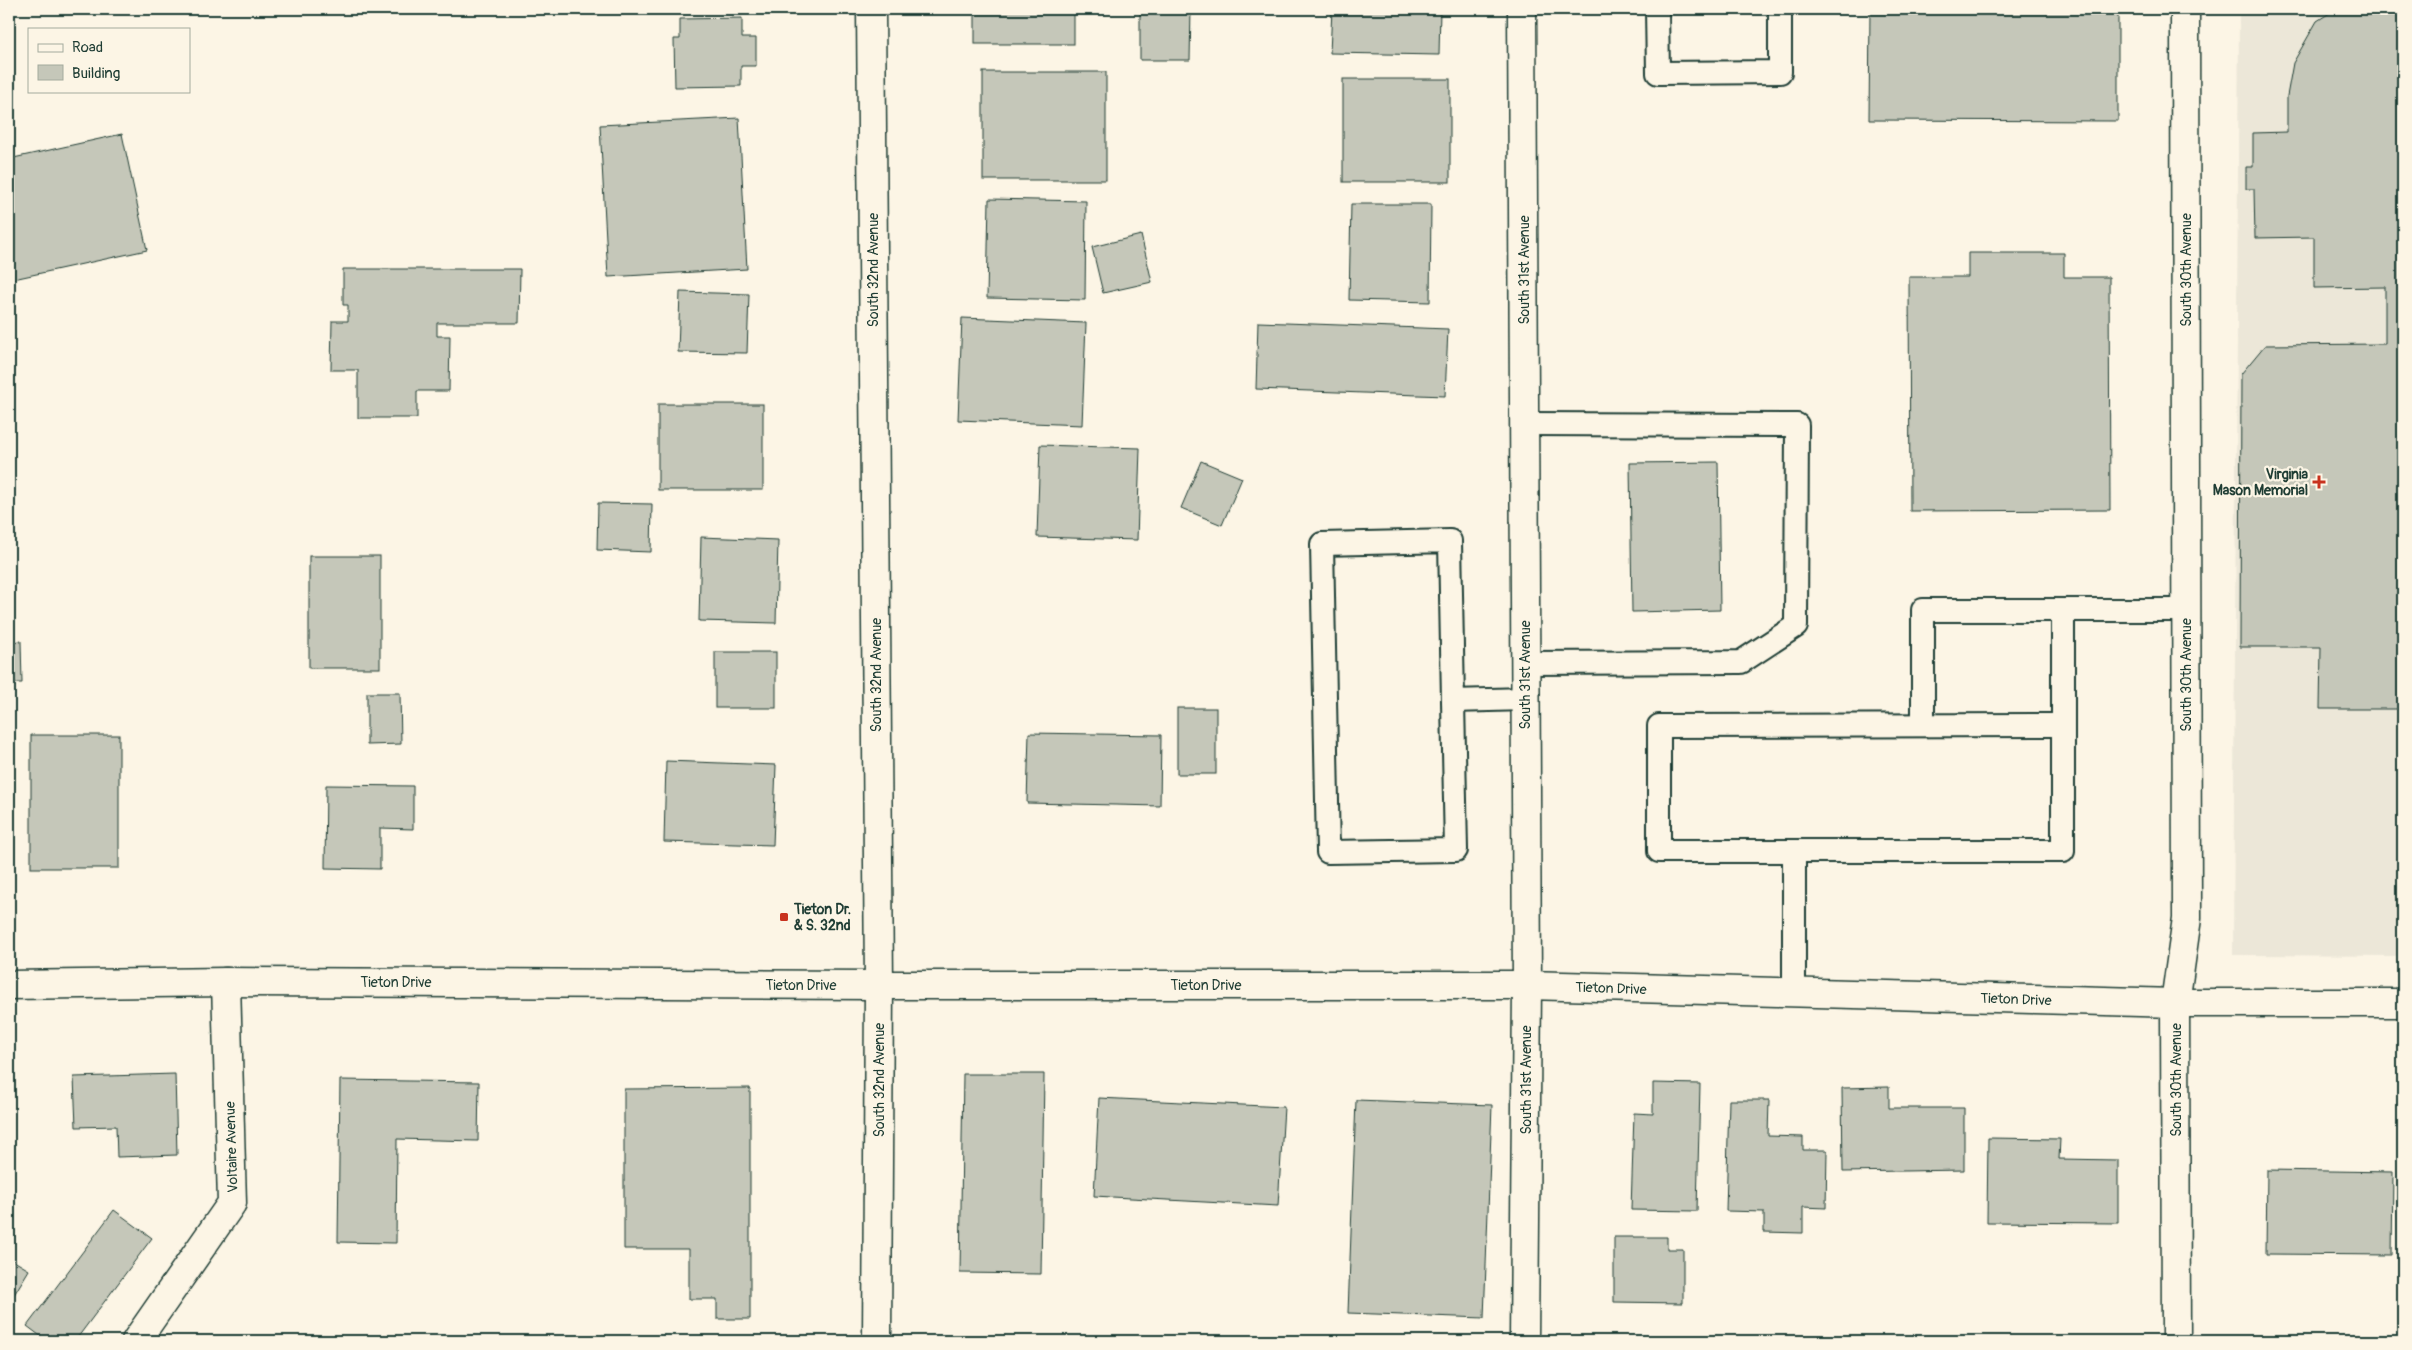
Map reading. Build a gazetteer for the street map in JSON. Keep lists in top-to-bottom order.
{
  "streets": {
    "street": [
      "South 32nd Avenue",
      "South 31st Avenue",
      "South 30th Avenue",
      "Tieton Drive",
      "Voltaire Avenue"
    ]
  },
  "crossings": [
    ["South 32nd Avenue", "Tieton Drive"],
    ["South 31st Avenue", "Tieton Drive"],
    ["South 30th Avenue", "Tieton Drive"],
    ["Tieton Drive", "Voltaire Avenue"]
  ],
  "places": {
    "health": ["Virginia Mason Memorial"],
    "transit": ["Tieton Dr. & S. 32nd"]
  },
  "legend": ["Road", "Building"]
}
